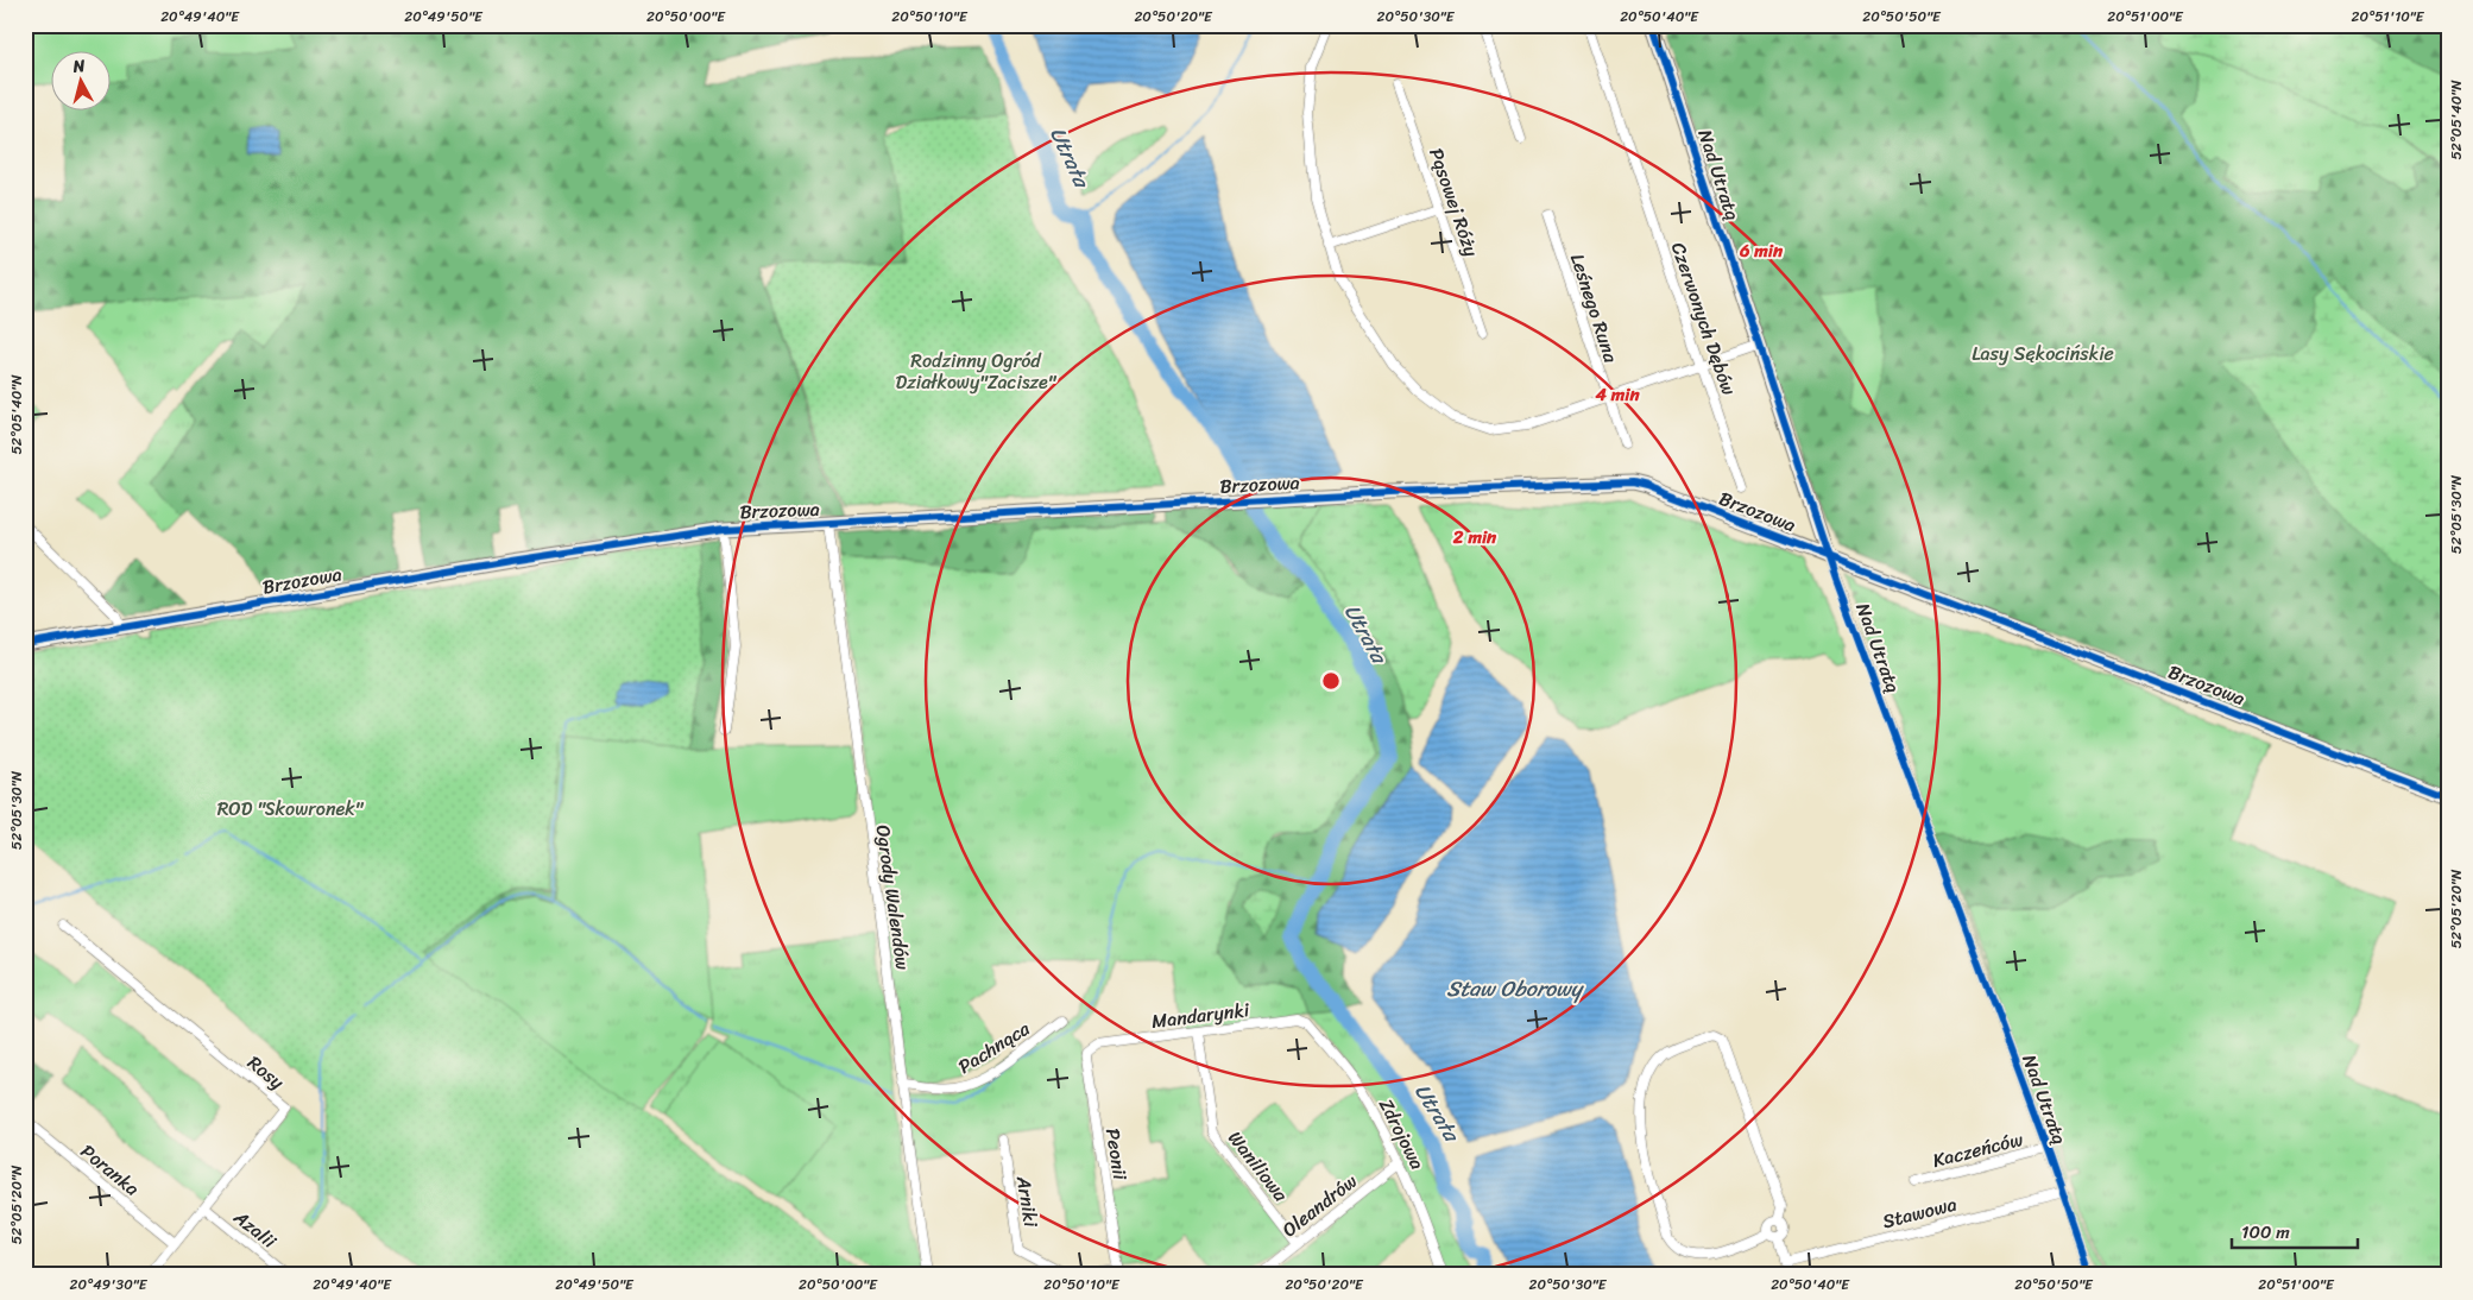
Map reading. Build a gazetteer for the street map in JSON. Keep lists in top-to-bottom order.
{
  "streets": {
    "street": [
      "Nad Utratą",
      "Pąsowej Róży",
      "Leśnego Runa",
      "Czerwonych Dębów",
      "Brzozowa",
      "Ogrody Walendów",
      "Mandarynki",
      "Pachnąca",
      "Rosy",
      "Zdrojowa",
      "Kaczeńców",
      "Peonii",
      "Waniliowa",
      "Poranka",
      "Arniki",
      "Oleandrów",
      "Stawowa",
      "Azalii"
    ]
  },
  "crossings": [
    ["Nad Utratą", "Brzozowa"],
    ["Nad Utratą", "Kaczeńców"],
    ["Nad Utratą", "Stawowa"],
    ["Brzozowa", "Ogrody Walendów"],
    ["Ogrody Walendów", "Pachnąca"],
    ["Mandarynki", "Zdrojowa"],
    ["Mandarynki", "Peonii"],
    ["Mandarynki", "Waniliowa"],
    ["Rosy", "Poranka"],
    ["Rosy", "Azalii"],
    ["Zdrojowa", "Oleandrów"],
    ["Waniliowa", "Oleandrów"]
  ],
  "water": ["Utrata", "Staw Oborowy"],
  "parks": ["Lasy Sękocińskie", "Rodzinny Ogród Działkowy\"Zacisze\"", "ROD \"Skowronek\""],
  "scale_bar": "100 m",
  "north": "top",
  "coordinates": [
    "20°49'40\"E",
    "20°49'50\"E",
    "20°50'00\"E",
    "20°50'10\"E",
    "20°50'20\"E",
    "20°50'30\"E",
    "20°50'40\"E",
    "20°50'50\"E",
    "20°51'00\"E",
    "20°51'10\"E",
    "52°05'40\"N",
    "52°05'30\"N",
    "52°05'20\"N",
    "20°49'30\"E"
  ],
  "rings": ["6 min", "4 min", "2 min"]
}
